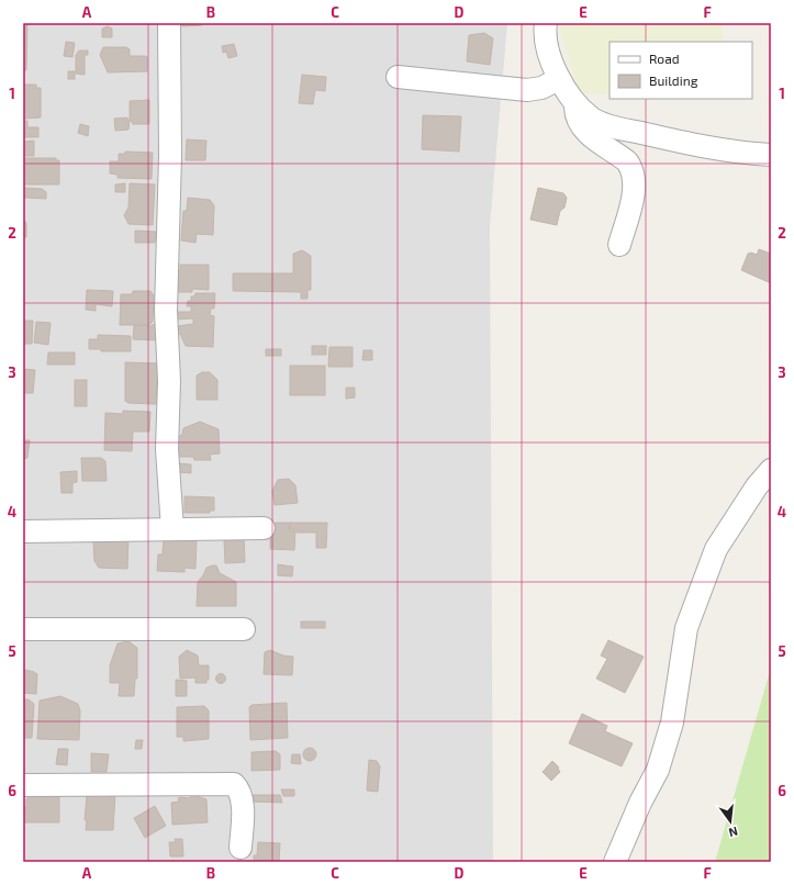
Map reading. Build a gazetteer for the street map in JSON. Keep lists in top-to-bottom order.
{
  "legend": ["Road", "Building"],
  "north": "bottom",
  "grid": {
    "columns": [
      "A",
      "B",
      "C",
      "D",
      "E",
      "F"
    ],
    "rows": [
      "1",
      "2",
      "3",
      "4",
      "5",
      "6"
    ]
  }
}
